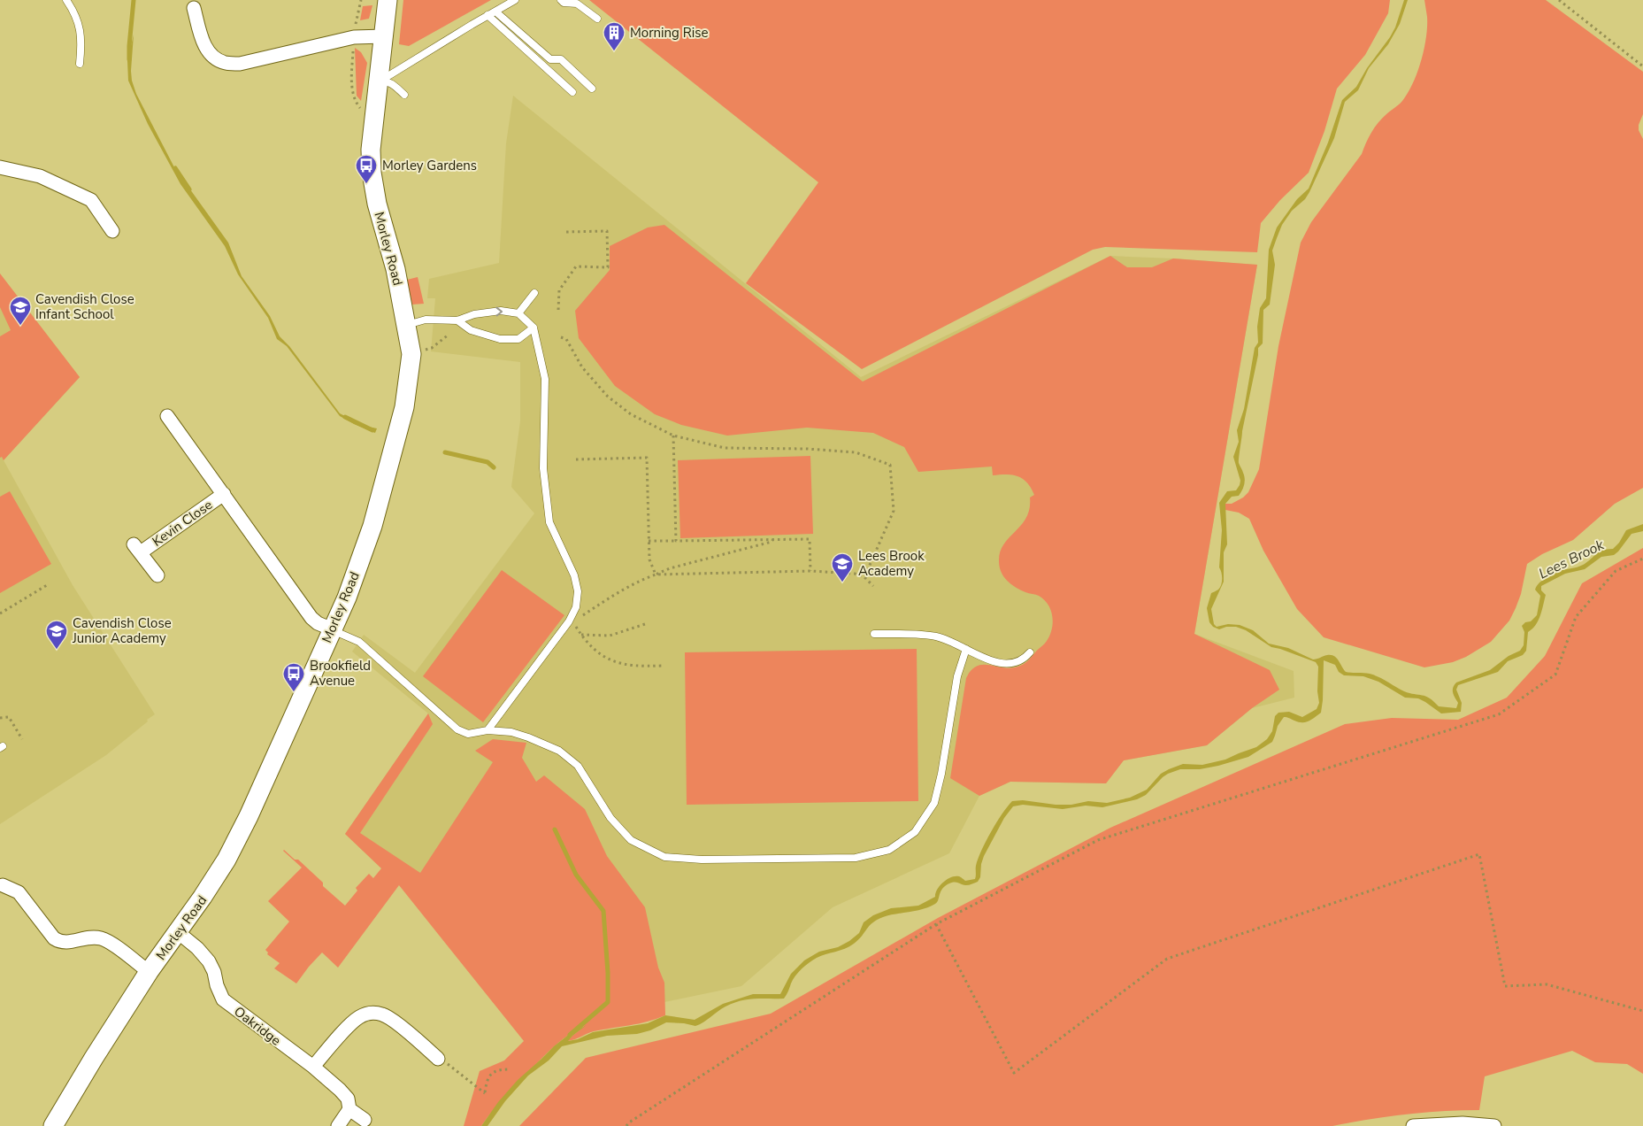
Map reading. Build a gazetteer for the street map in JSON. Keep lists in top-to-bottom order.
{
  "streets": {
    "street": ["Morley Road", "Kevin Close", "Oakridge"]
  },
  "crossings": [
    ["Morley Road", "Oakridge"]
  ],
  "water": ["Lees Brook"],
  "places": {
    "building": ["Morning Rise"],
    "bus stop": ["Morley Gardens", "Brookfield Avenue"],
    "school or university": ["Cavendish Close Infant School", "Lees Brook Academy", "Cavendish Close Junior Academy"]
  }
}
